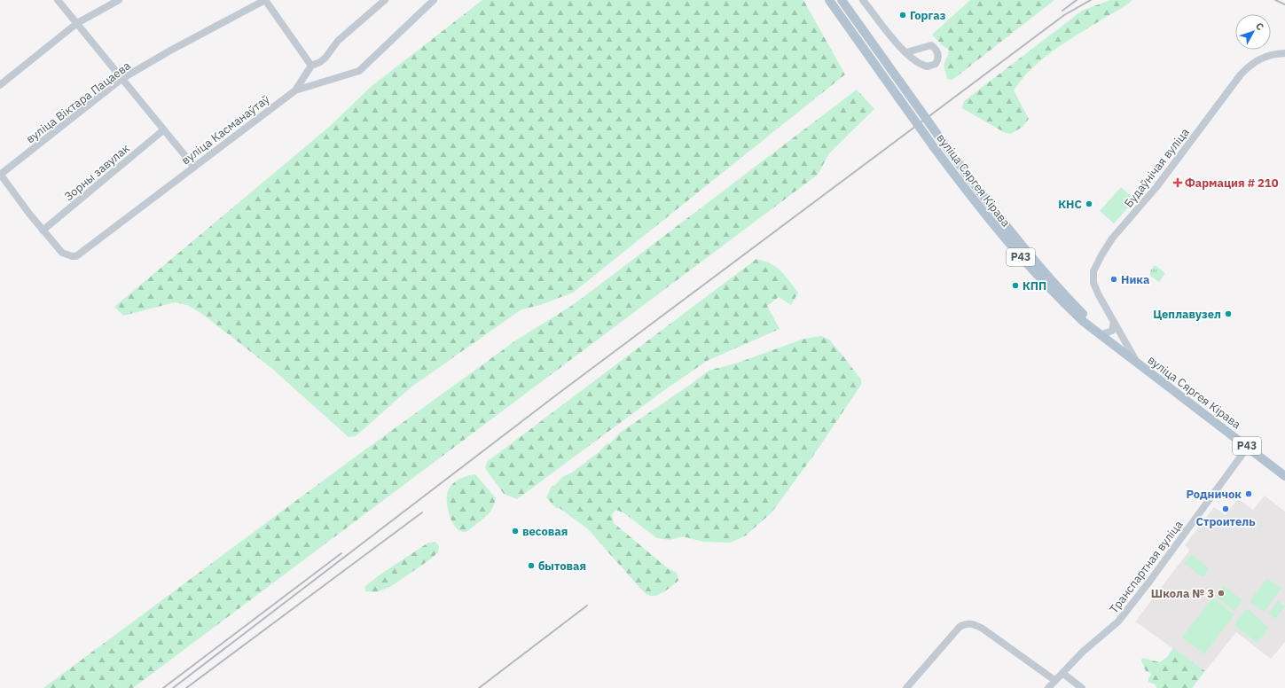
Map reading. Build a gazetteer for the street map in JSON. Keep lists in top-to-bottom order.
{
  "streets": {
    "main road": ["вуліца Сяргея Кірава", "Р43"],
    "street": [
      "вуліца Віктара Пацаева",
      "вуліца Касманаўтаў",
      "Будаўнічая вуліца",
      "Зорны завулак",
      "Транспартная вуліца"
    ]
  },
  "crossings": [
    ["вуліца Касманаўтаў", "Зорны завулак"],
    ["Будаўнічая вуліца", "вуліца Сяргея Кірава"],
    ["вуліца Сяргея Кірава", "Транспартная вуліца"]
  ],
  "places": {
    "other": [
      "Горгаз",
      "КНС",
      "Ника",
      "КПП",
      "Цеплавузел",
      "Родничок",
      "Строитель",
      "весовая",
      "бытовая",
      "Школа № 3"
    ],
    "health": ["Фармация # 210"]
  },
  "north": "top right"
}
